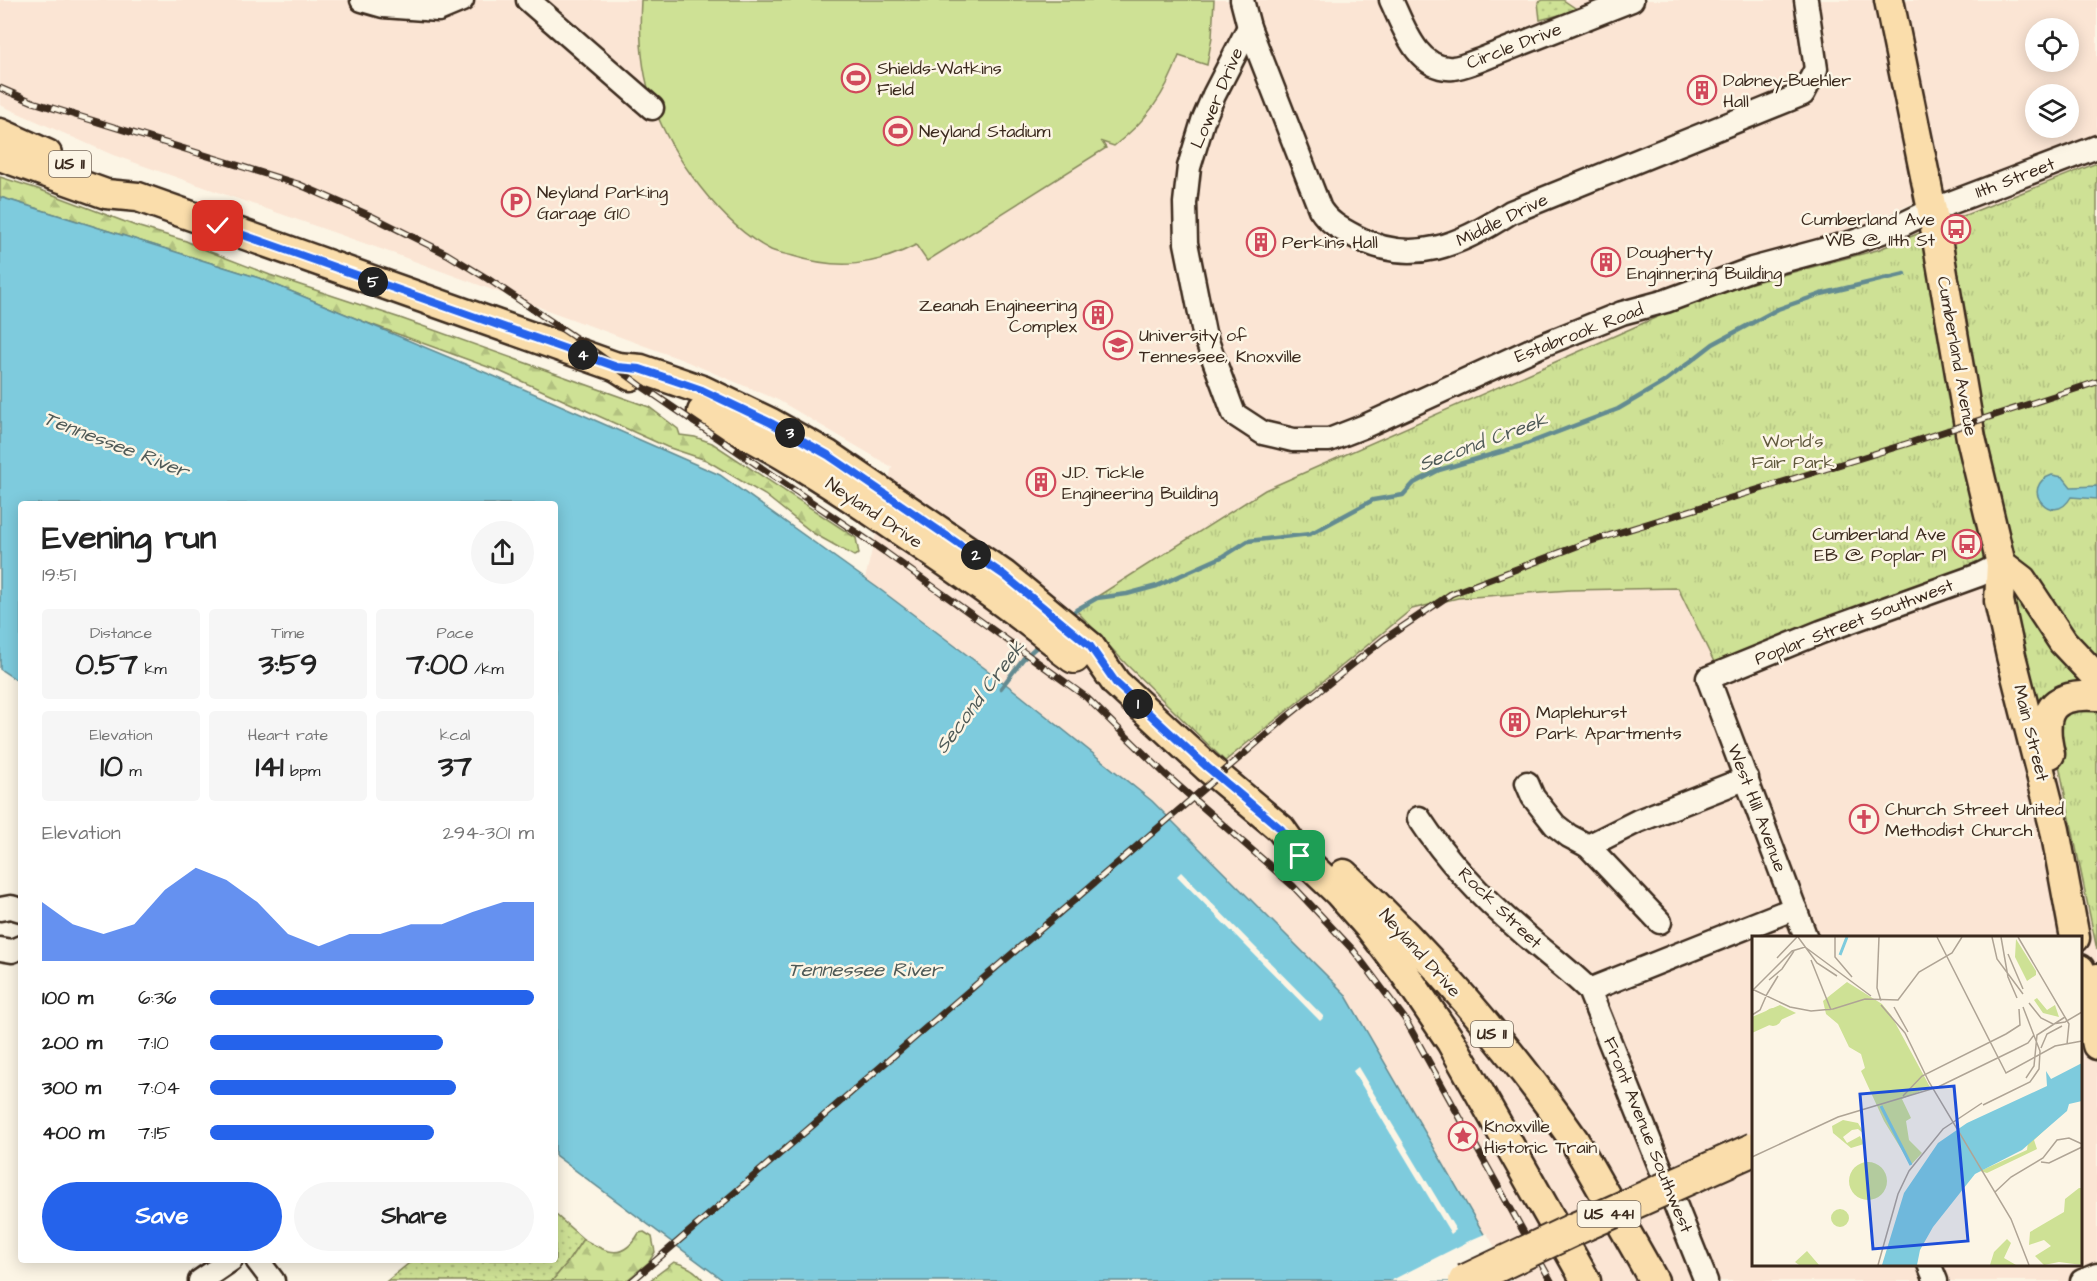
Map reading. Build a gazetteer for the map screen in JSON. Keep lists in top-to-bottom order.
{
  "streets": {
    "highway": ["US 441"],
    "main road": [
      "US 11",
      "Cumberland Avenue",
      "Neyland Drive",
      "Main Street"
    ],
    "street": [
      "Circle Drive",
      "Lower Drive",
      "11th Street",
      "Middle Drive",
      "Estabrook Road",
      "Poplar Street Southwest",
      "West Hill Avenue",
      "Rock Street",
      "Front Avenue Southwest"
    ]
  },
  "crossings": [
    ["Lower Drive", "Middle Drive"],
    ["Lower Drive", "Estabrook Road"],
    ["11th Street", "Estabrook Road"],
    ["11th Street", "Cumberland Avenue"],
    ["Estabrook Road", "Cumberland Avenue"],
    ["Cumberland Avenue", "Poplar Street Southwest"],
    ["Cumberland Avenue", "Main Street"],
    ["Poplar Street Southwest", "Main Street"],
    ["Poplar Street Southwest", "West Hill Avenue"],
    ["Rock Street", "Front Avenue Southwest"]
  ],
  "water": ["Second Creek", "Tennessee River"],
  "parks": ["World's Fair Park"],
  "places": {
    "sports": ["Shields-Watkins Field", "Neyland Stadium"],
    "building": [
      "Dabney-Buehler Hall",
      "Perkins Hall",
      "Dougherty Enginnering Building",
      "Zeanah Engineering Complex",
      "J.D. Tickle Engineering Building",
      "Maplehurst Park Apartments"
    ],
    "parking": ["Neyland Parking Garage G10"],
    "bus stop": ["Cumberland Ave WB @ 11th St", "Cumberland Ave EB @ Poplar Pl"],
    "school or university": ["University of Tennessee, Knoxville"],
    "church": ["Church Street United Methodist Church"],
    "place": ["Knoxville Historic Train"]
  },
  "page": {
    "pins": [
      "5",
      "4",
      "3",
      "2",
      "1"
    ],
    "heading": ["Evening run", "19:51"],
    "stats": [
      ["Distance", "0.57 km"],
      ["Time", "3:59"],
      ["Pace", "7:00 /km"],
      ["Elevation", "10 m"],
      ["Heart rate", "141 bpm"],
      ["kcal", "37"]
    ],
    "chart": ["Elevation", "294–301 m"],
    "list": [
      {
        "name": "100 m",
        "note": "6:36"
      },
      {
        "name": "200 m",
        "note": "7:10"
      },
      {
        "name": "300 m",
        "note": "7:04"
      },
      {
        "name": "400 m",
        "note": "7:15"
      }
    ],
    "buttons": ["Save", "Share"]
  }
}
